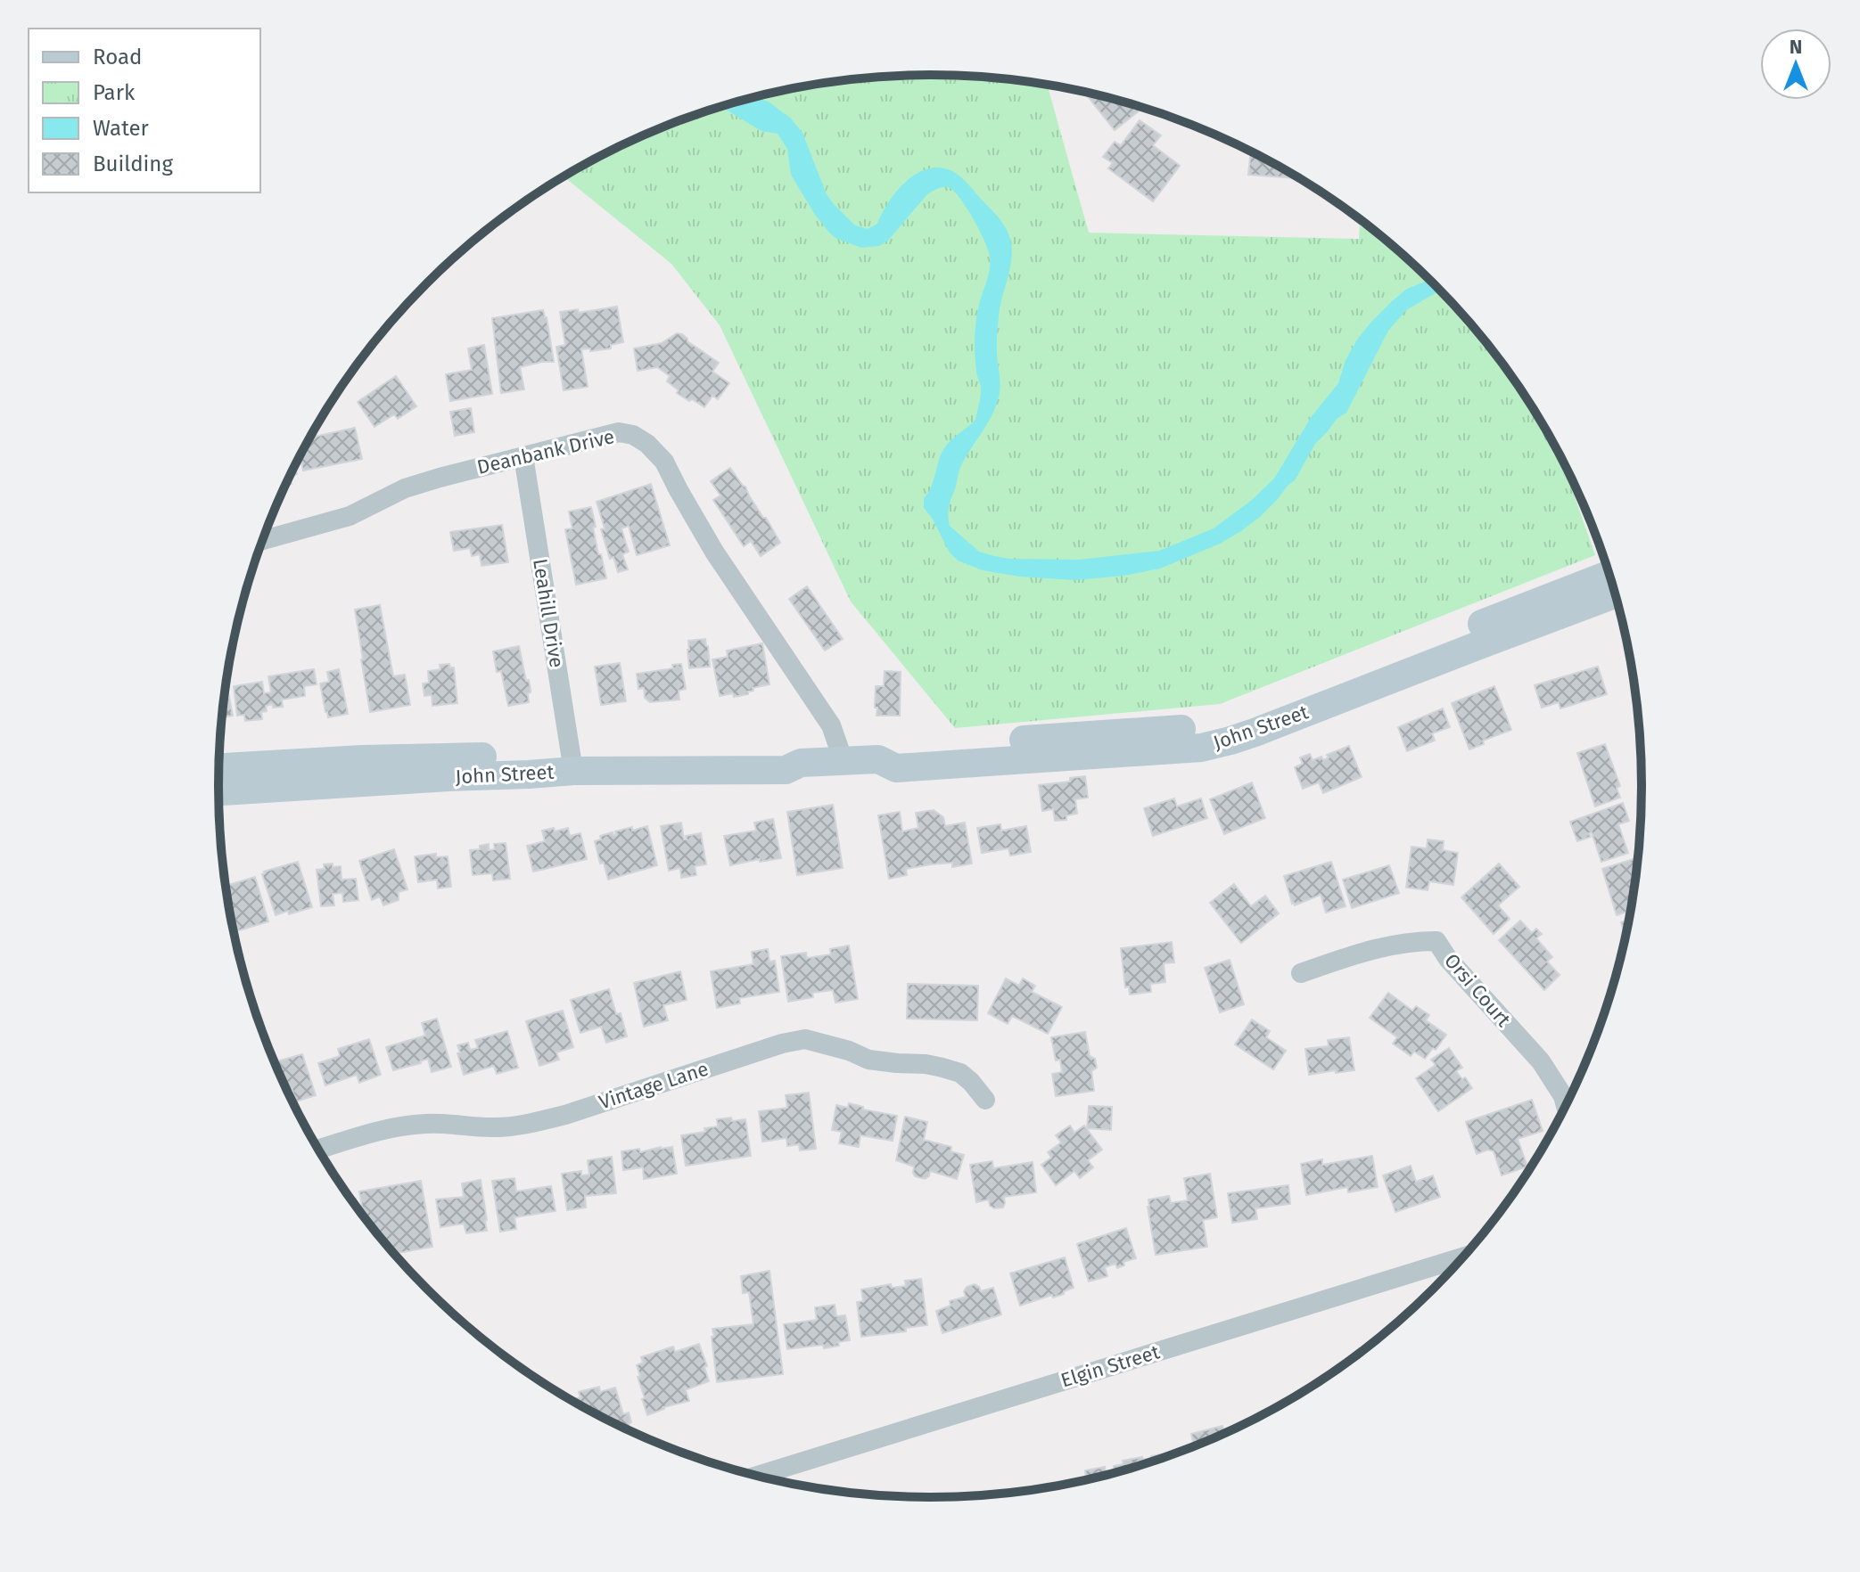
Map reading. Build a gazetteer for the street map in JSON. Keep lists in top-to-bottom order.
{
  "streets": {
    "main road": ["John Street"],
    "street": [
      "Deanbank Drive",
      "Leahill Drive",
      "Orsi Court",
      "Vintage Lane",
      "Elgin Street"
    ]
  },
  "crossings": [
    ["Deanbank Drive", "Leahill Drive"],
    ["Deanbank Drive", "John Street"],
    ["Leahill Drive", "John Street"]
  ],
  "legend": [
    "Road",
    "Park",
    "Water",
    "Building"
  ],
  "north": "top"
}
